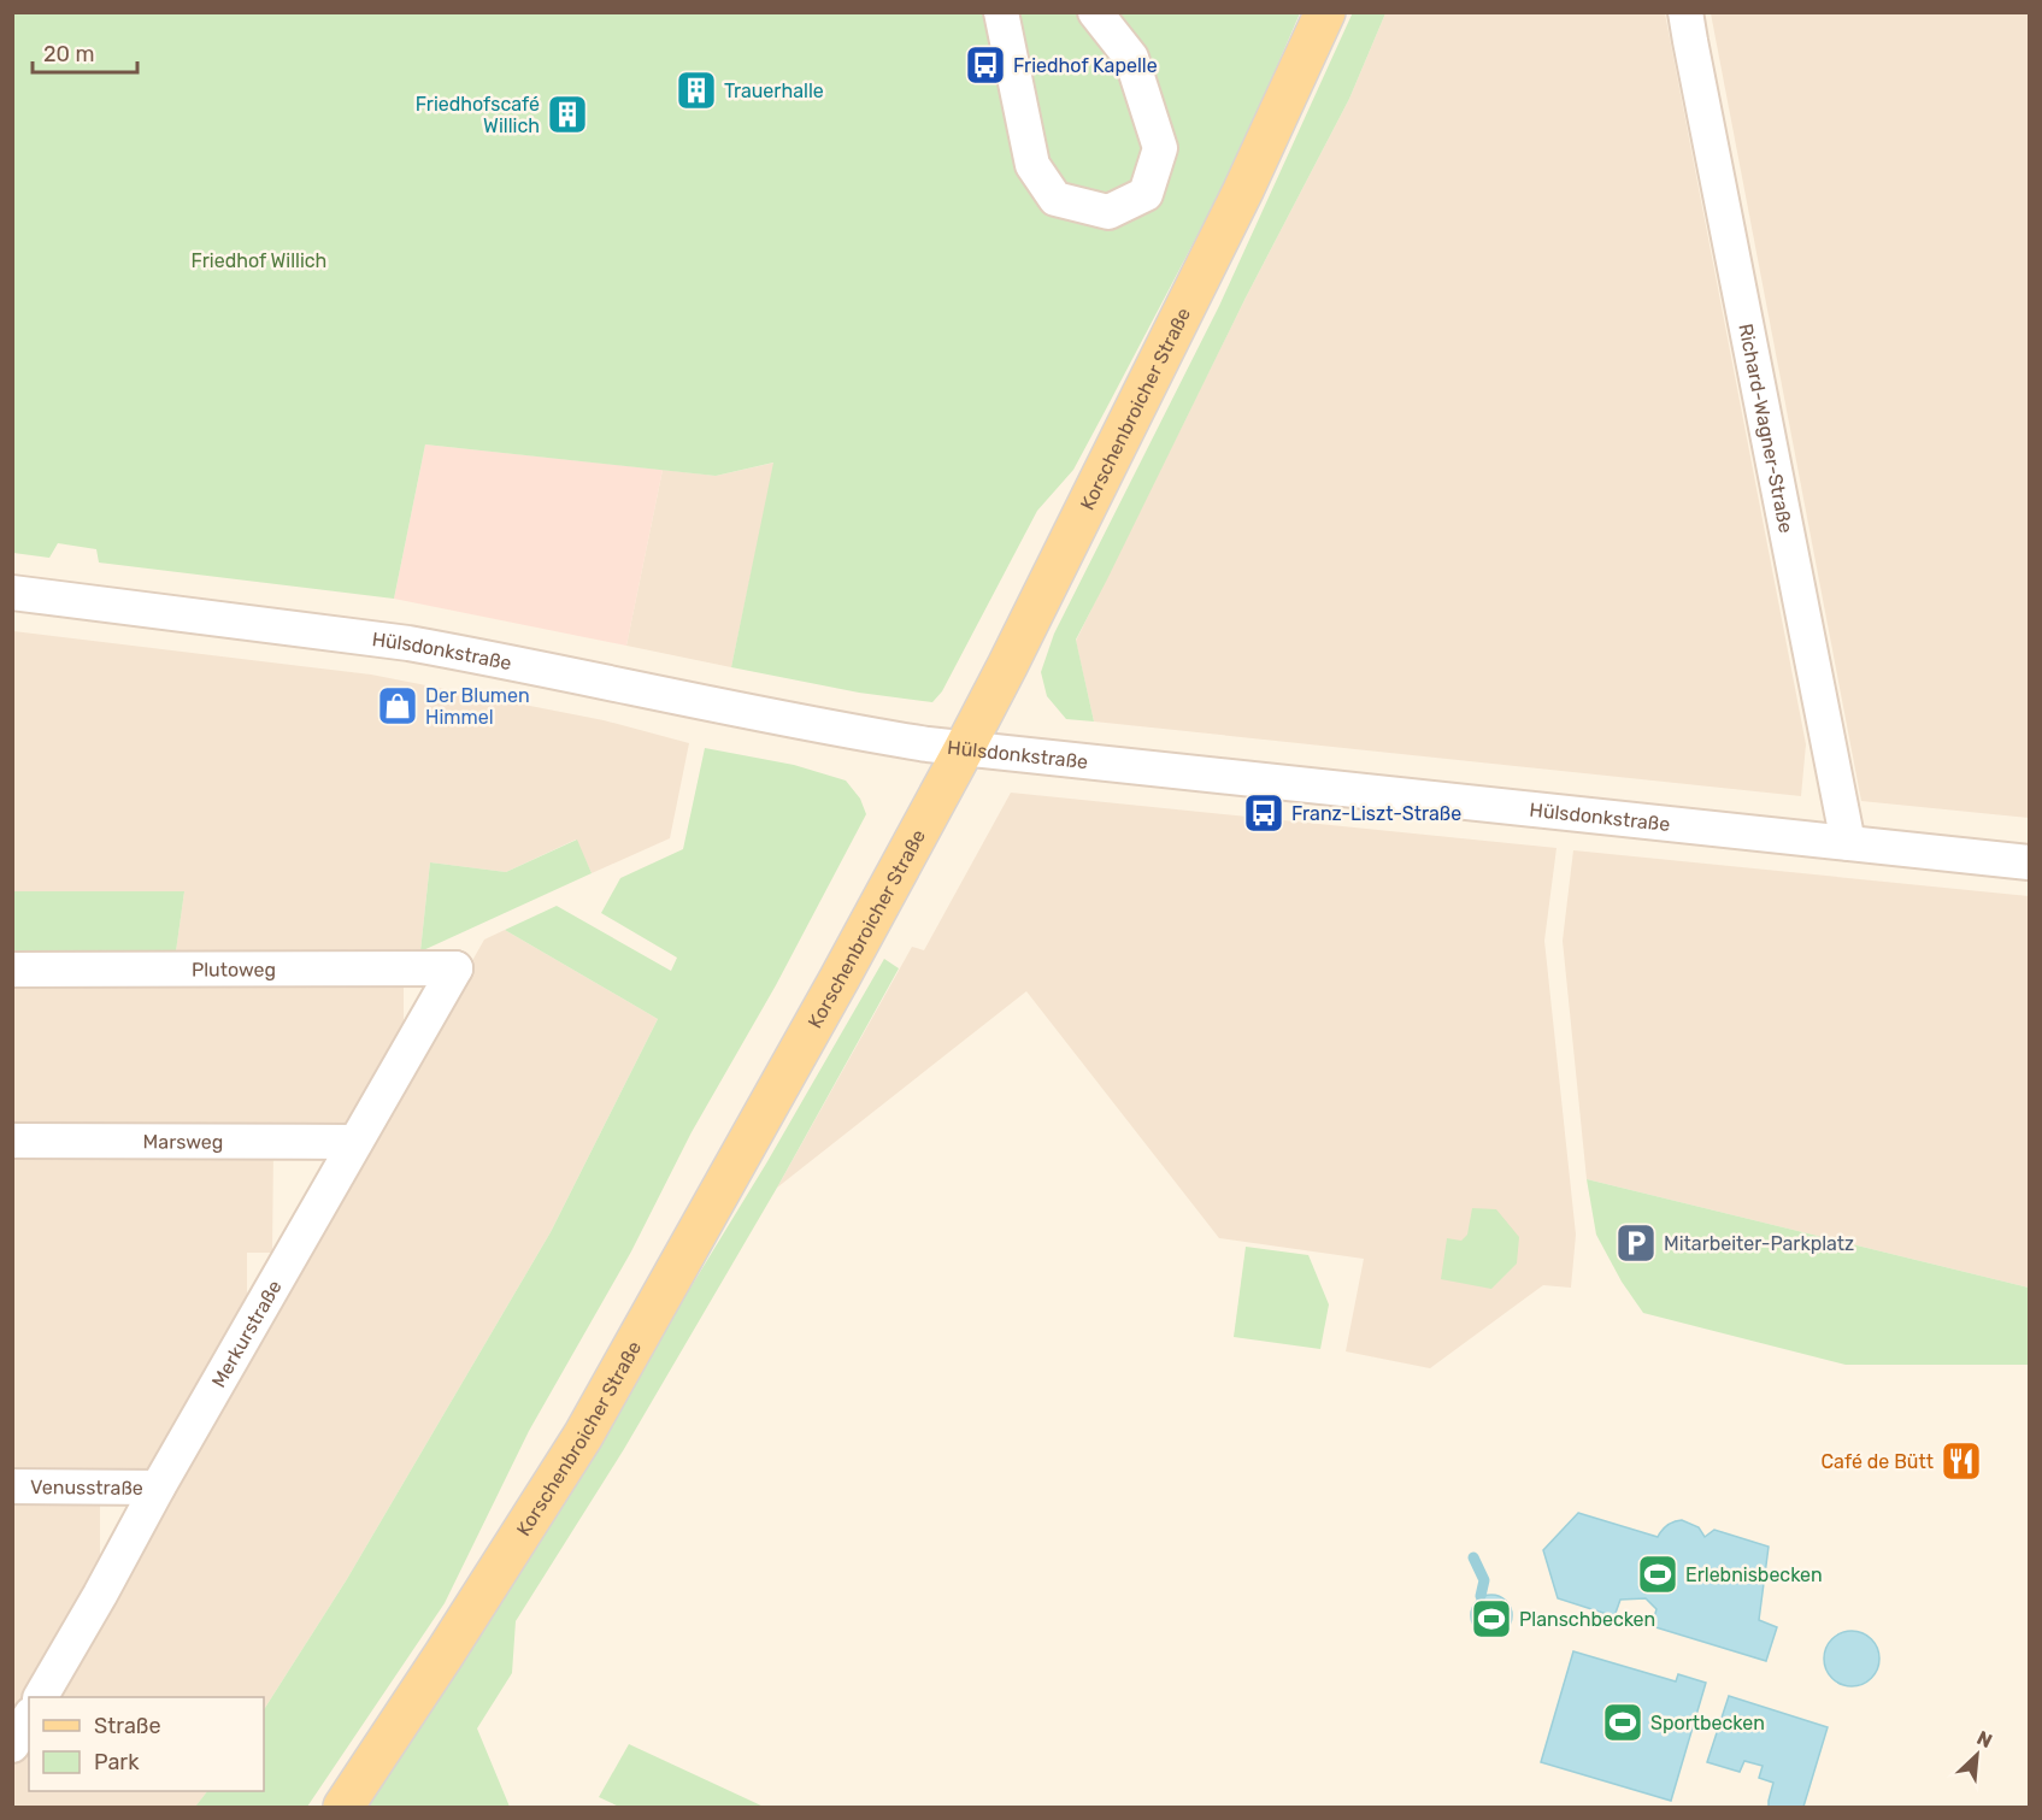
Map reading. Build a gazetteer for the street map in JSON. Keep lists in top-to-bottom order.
{
  "streets": {
    "main road": ["Korschenbroicher Straße"],
    "street": [
      "Richard-Wagner-Straße",
      "Hülsdonkstraße",
      "Plutoweg",
      "Marsweg",
      "Merkurstraße",
      "Venusstraße"
    ]
  },
  "crossings": [
    ["Korschenbroicher Straße", "Hülsdonkstraße"],
    ["Richard-Wagner-Straße", "Hülsdonkstraße"],
    ["Plutoweg", "Merkurstraße"],
    ["Marsweg", "Merkurstraße"],
    ["Merkurstraße", "Venusstraße"]
  ],
  "parks": ["Friedhof Willich"],
  "places": {
    "bus stop": ["Friedhof Kapelle", "Franz-Liszt-Straße"],
    "building": ["Trauerhalle", "Friedhofscafé Willich"],
    "shop": ["Der Blumen Himmel"],
    "parking": ["Mitarbeiter-Parkplatz"],
    "restaurant": ["Café de Bütt"],
    "sports": ["Erlebnisbecken", "Planschbecken", "Sportbecken"]
  },
  "legend": ["Straße", "Park"],
  "scale_bar": "20 m",
  "north": "top right"
}
